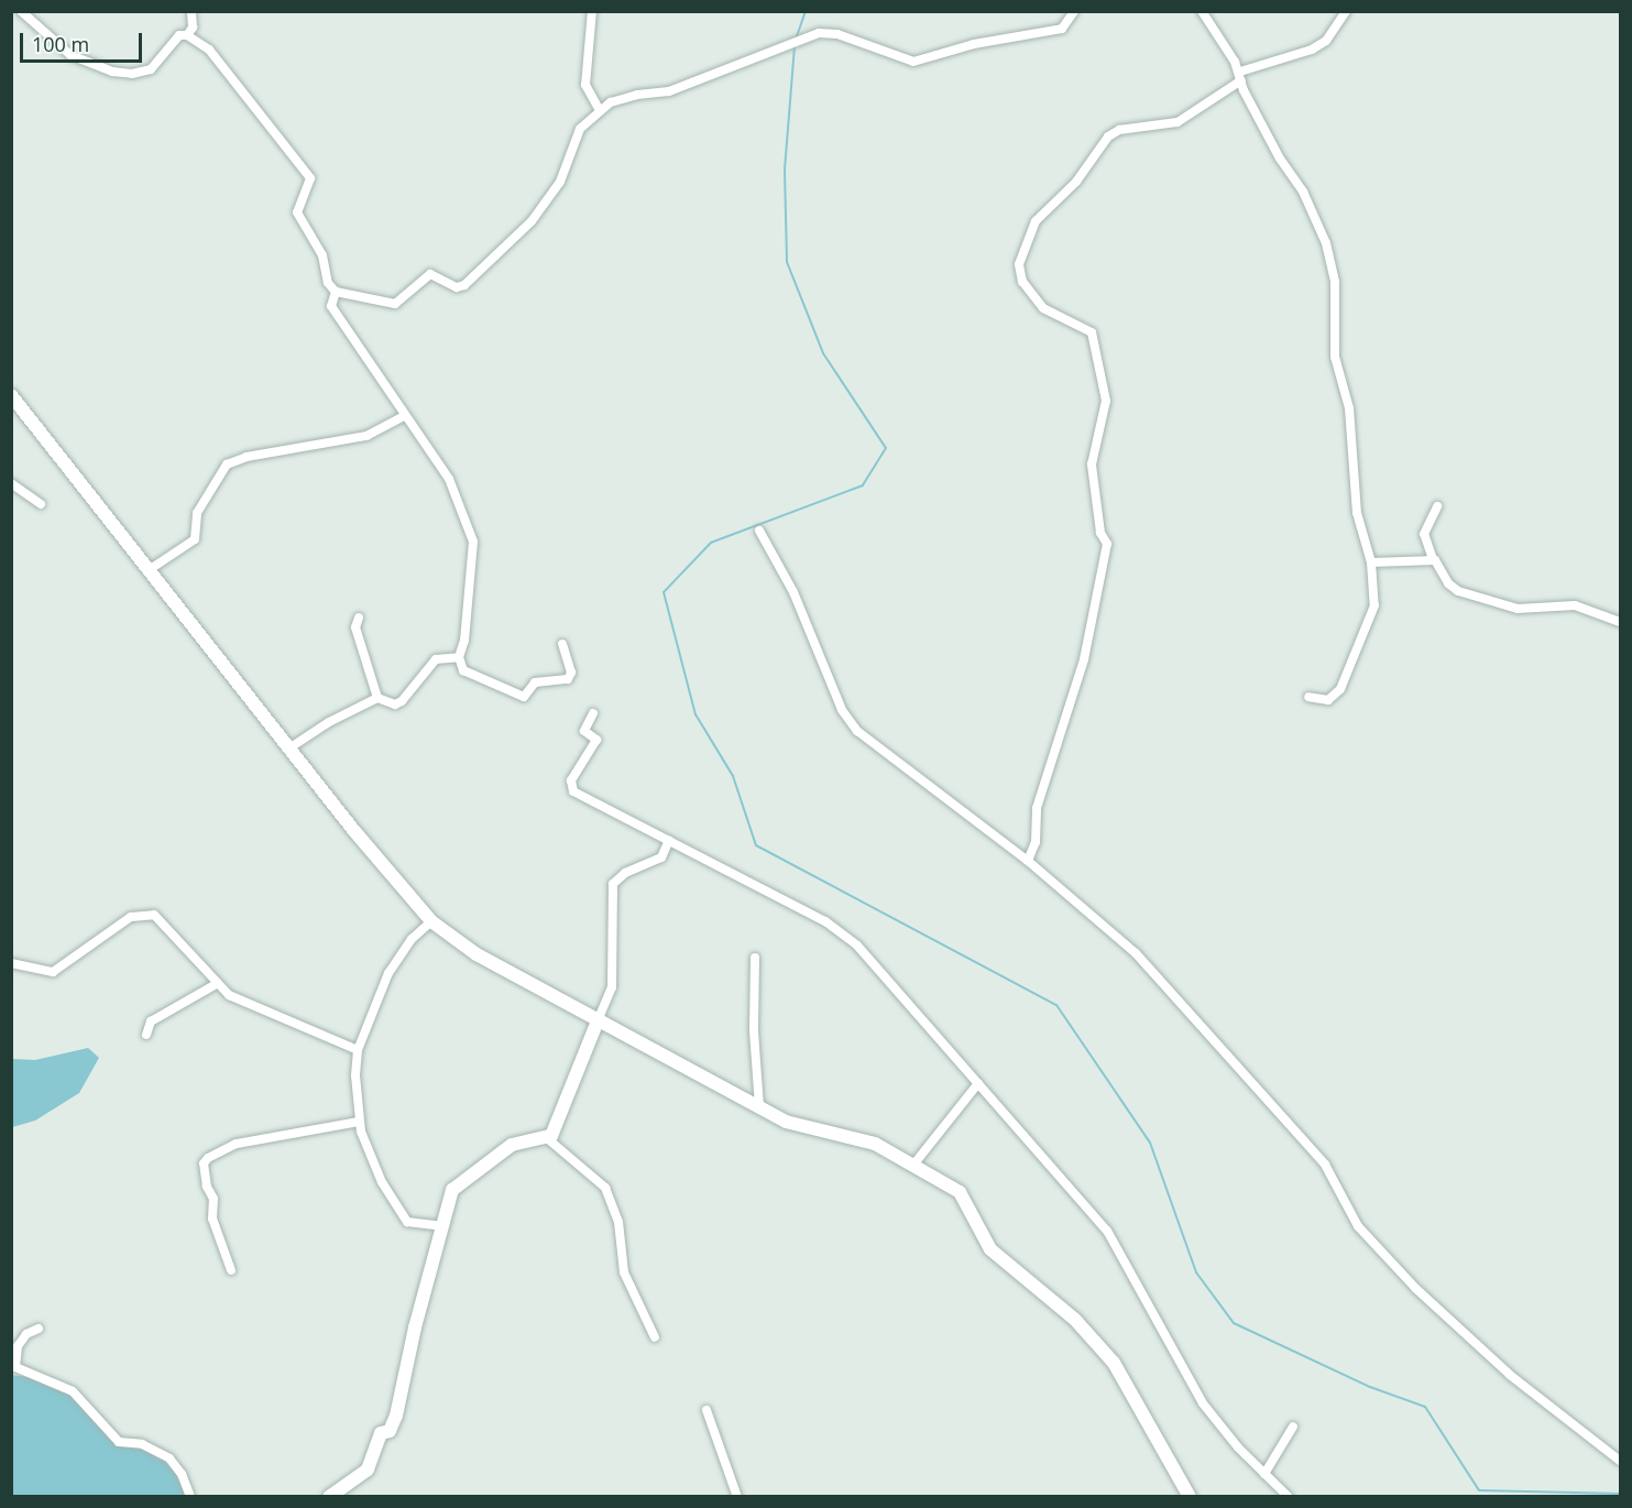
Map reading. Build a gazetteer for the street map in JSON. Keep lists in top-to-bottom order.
{
  "scale_bar": "100 m"
}
